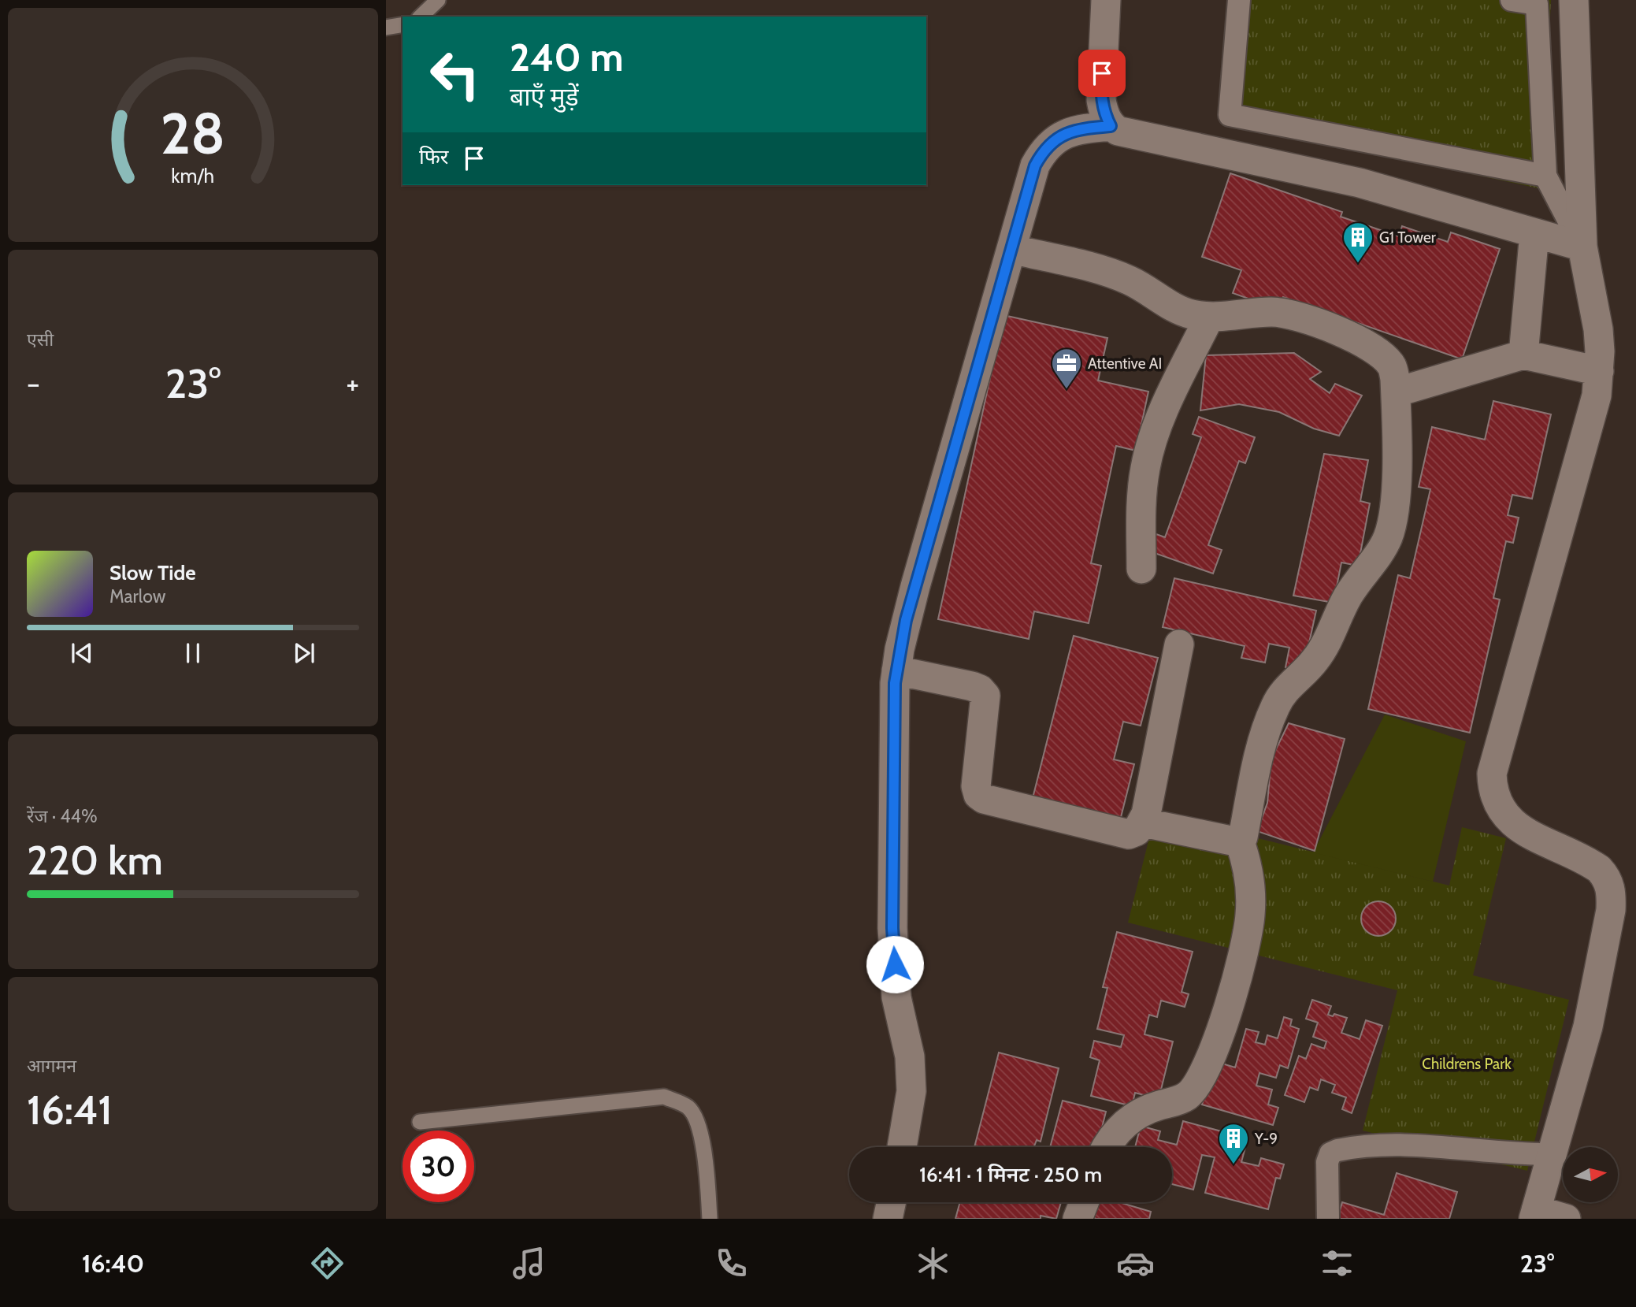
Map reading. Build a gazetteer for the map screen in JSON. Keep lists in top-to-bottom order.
{
  "parks": ["Childrens Park"],
  "places": {
    "building": ["G1 Tower", "Y-9"],
    "office": ["Attentive AI"]
  },
  "north": "right",
  "page": {
    "turn": ["240 m", "बाएँ मुड़ें"],
    "then": "फिर",
    "tile": [
      "एसी",
      ["रेंज · 44%", "220 km"],
      ["आगमन", "16:41"]
    ],
    "heat": ["−", "23°", "+"],
    "song": ["Slow Tide", "Marlow"],
    "limit": "30",
    "trip": "16:41 · 1 मिनट · 250 m",
    "tabs": ["16:40", "23°"],
    "gauge": ["28", "km/h"]
  }
}
